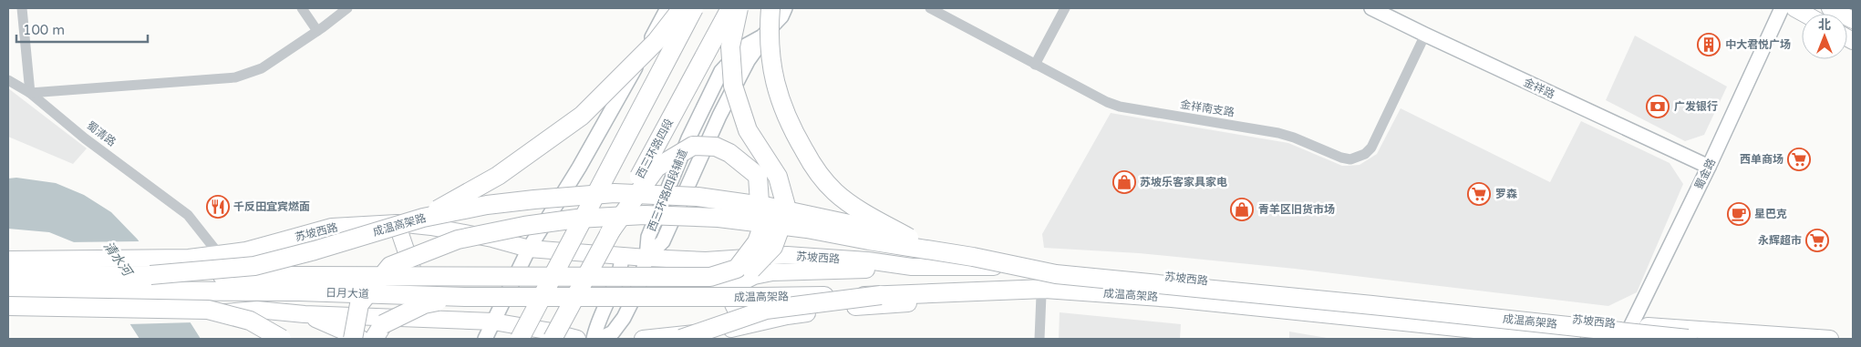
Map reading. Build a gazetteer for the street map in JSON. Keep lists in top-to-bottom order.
{
  "streets": {
    "highway": ["西三环路四段", "成温高架路", "日月大道"],
    "main road": [
      "金祥路",
      "蜀金路",
      "西三环路四段辅道",
      "苏坡西路"
    ],
    "street": ["金祥南支路", "蜀清路"]
  },
  "crossings": [
    ["金祥路", "金祥南支路"],
    ["金祥路", "蜀金路"],
    ["蜀清路", "苏坡西路"],
    ["蜀金路", "苏坡西路"],
    ["西三环路四段辅道", "苏坡西路"],
    ["成温高架路", "日月大道"]
  ],
  "water": ["清水河"],
  "places": {
    "building": ["中大君悦广场"],
    "bank": ["广发银行"],
    "supermarket": ["西单商场", "罗森", "永辉超市"],
    "shop": ["苏坡乐客家具家电", "青羊区旧货市场"],
    "restaurant": ["千反田宜宾燃面"],
    "cafe": ["星巴克"]
  },
  "scale_bar": "100 m",
  "north": "top"
}
